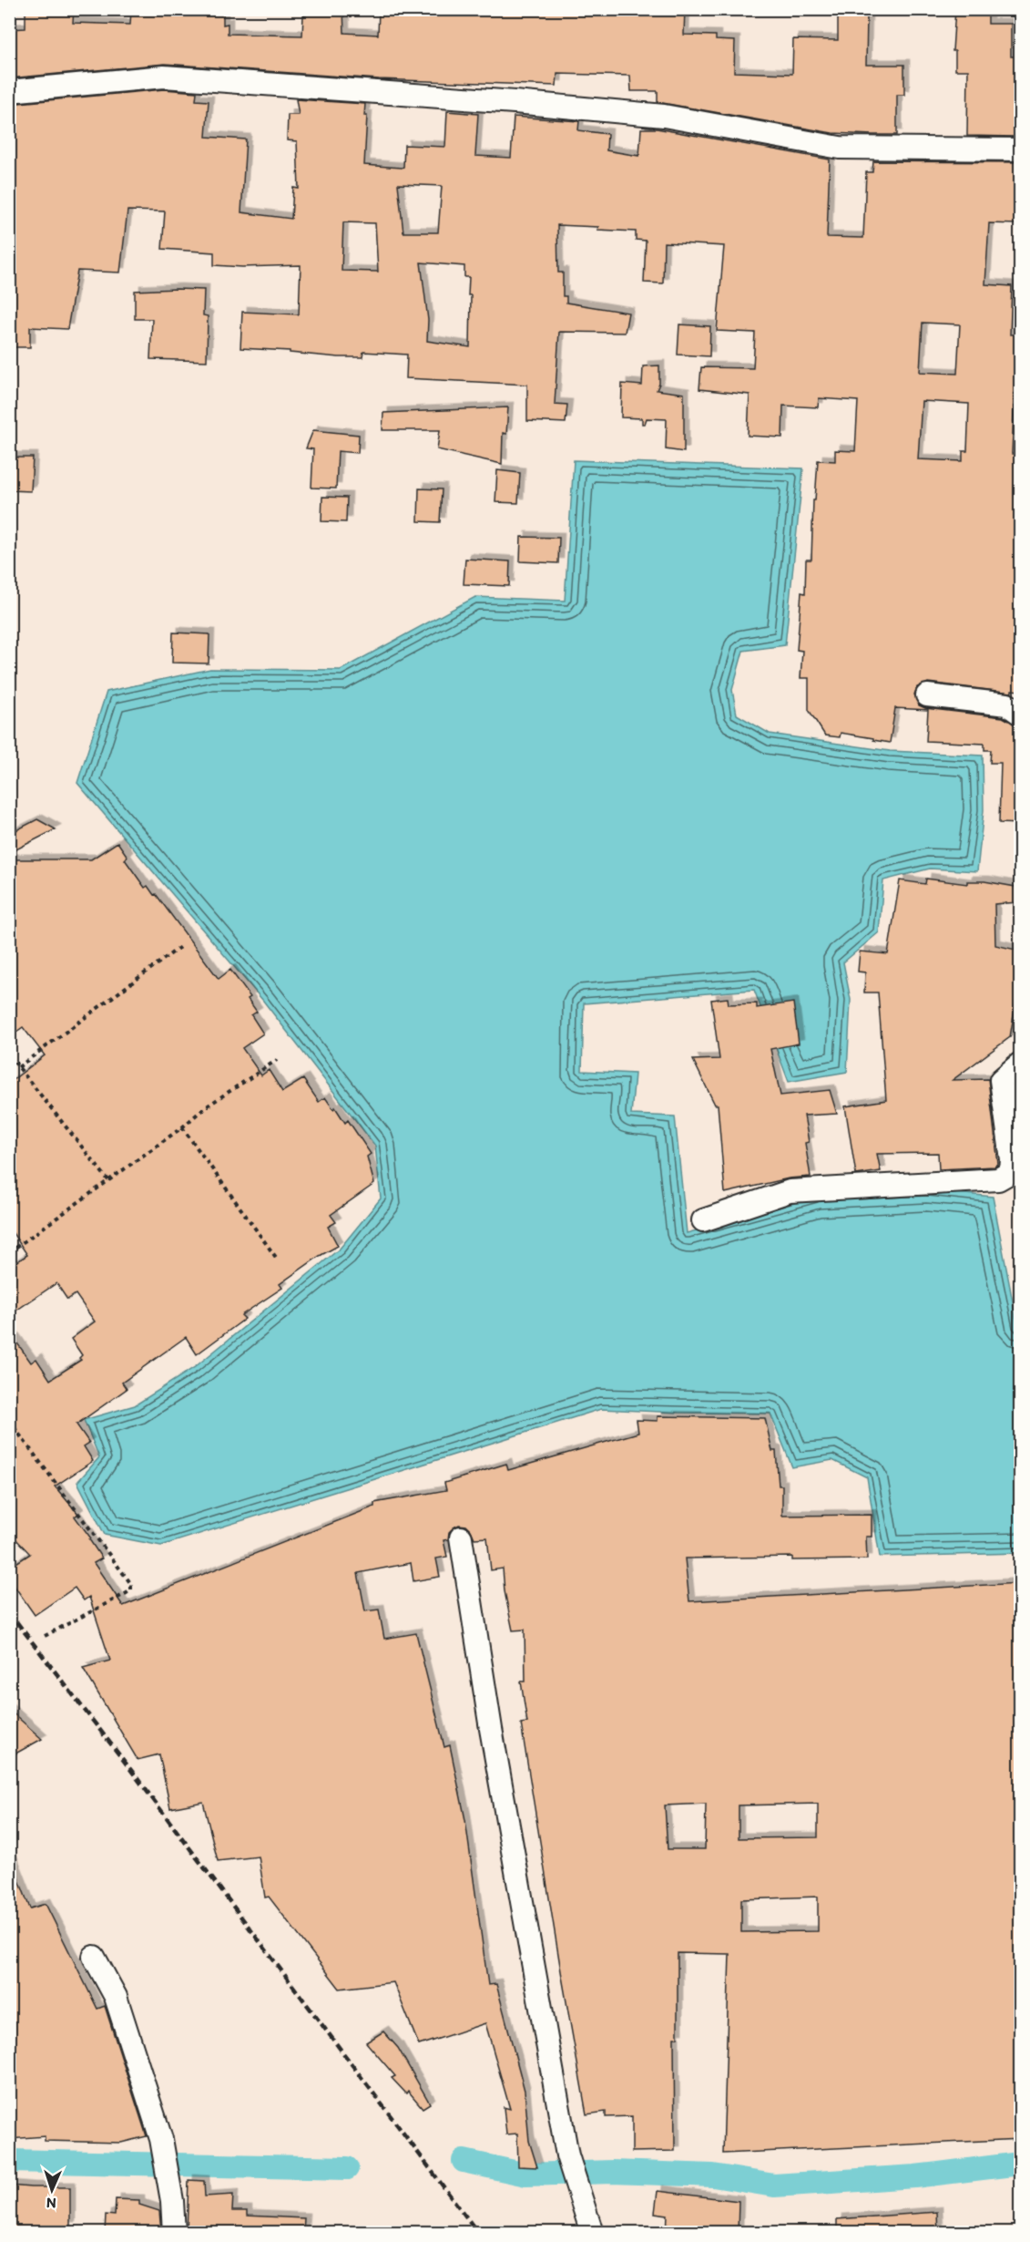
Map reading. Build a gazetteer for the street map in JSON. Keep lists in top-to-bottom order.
{
  "north": "bottom"
}
